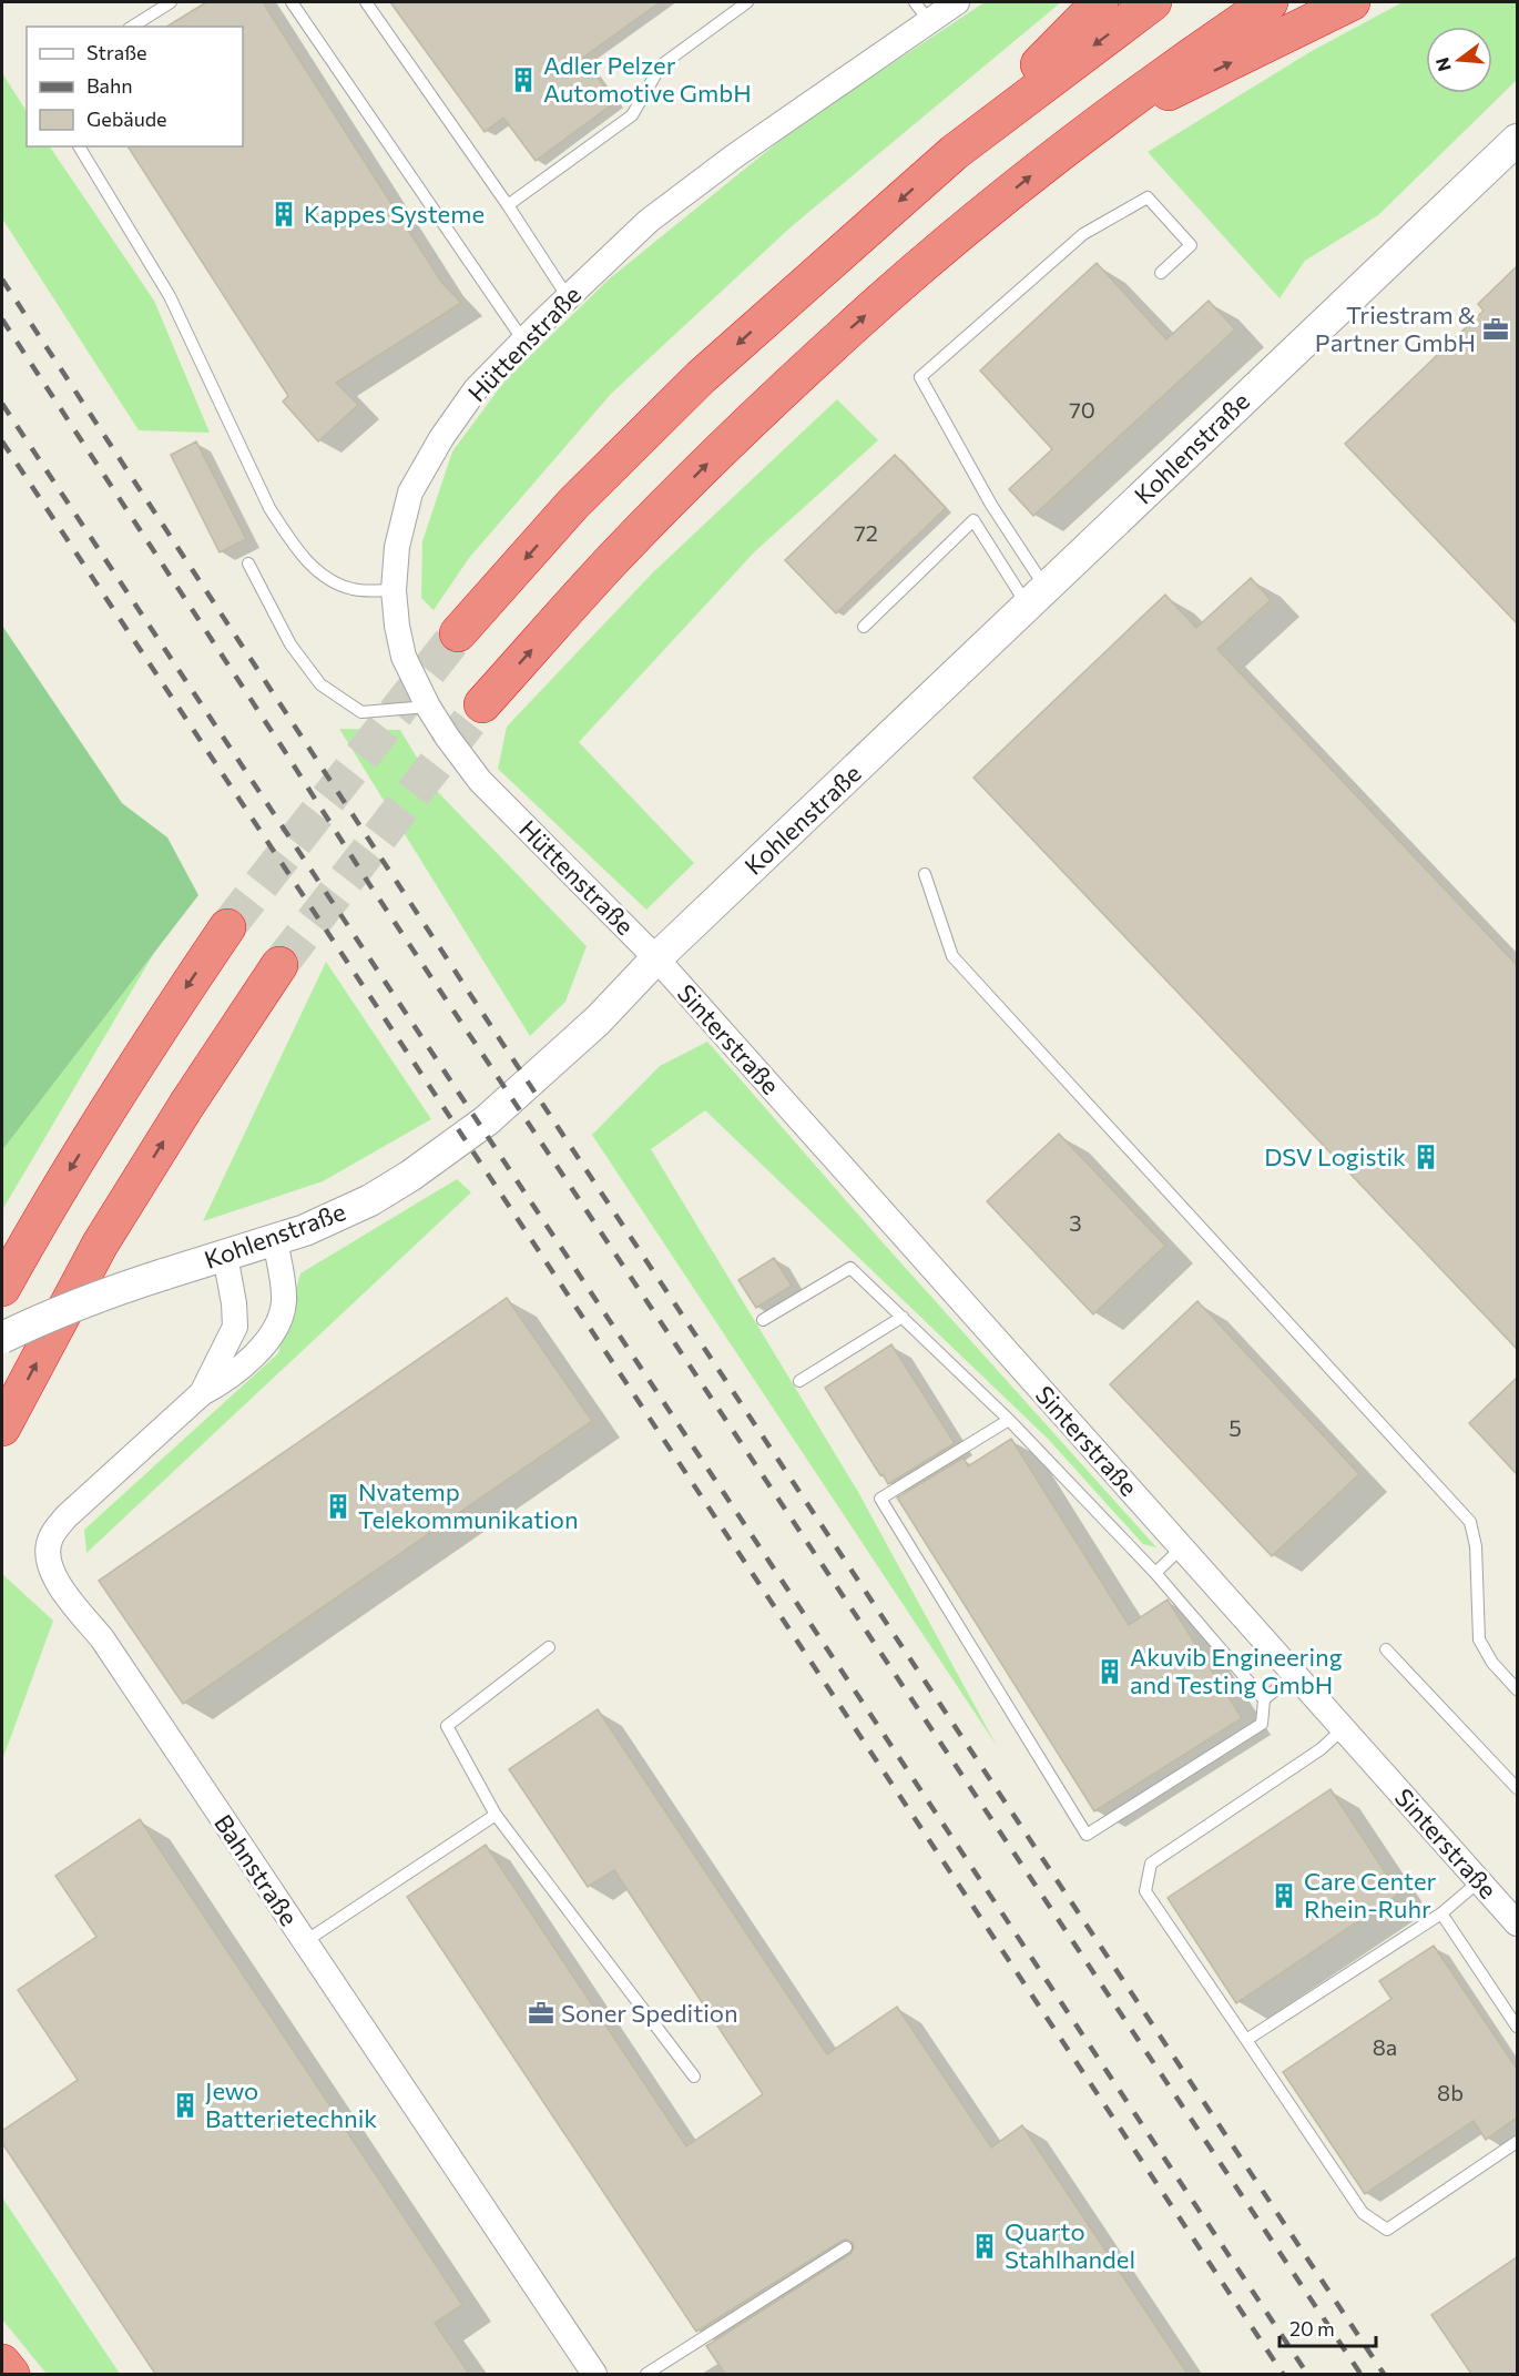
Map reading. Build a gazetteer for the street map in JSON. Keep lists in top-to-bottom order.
{
  "streets": {
    "street": [
      "Hüttenstraße",
      "Kohlenstraße",
      "Sinterstraße",
      "Bahnstraße"
    ]
  },
  "crossings": [
    ["Hüttenstraße", "Kohlenstraße"],
    ["Hüttenstraße", "Sinterstraße"],
    ["Kohlenstraße", "Sinterstraße"],
    ["Kohlenstraße", "Bahnstraße"]
  ],
  "places": {
    "building": [
      "Adler Pelzer Automotive GmbH",
      "Kappes Systeme",
      "DSV Logistik",
      "Nvatemp Telekommunikation",
      "Akuvib Engineering and Testing GmbH",
      "Care Center Rhein-Ruhr",
      "Jewo Batterietechnik",
      "Quarto Stahlhandel"
    ],
    "office": ["Triestram & Partner GmbH", "Soner Spedition"]
  },
  "house_numbers": [
    "70",
    "72",
    "3",
    "5",
    "8a",
    "8b"
  ],
  "legend": ["Straße", "Bahn", "Gebäude"],
  "scale_bar": "20 m",
  "north": "left"
}
